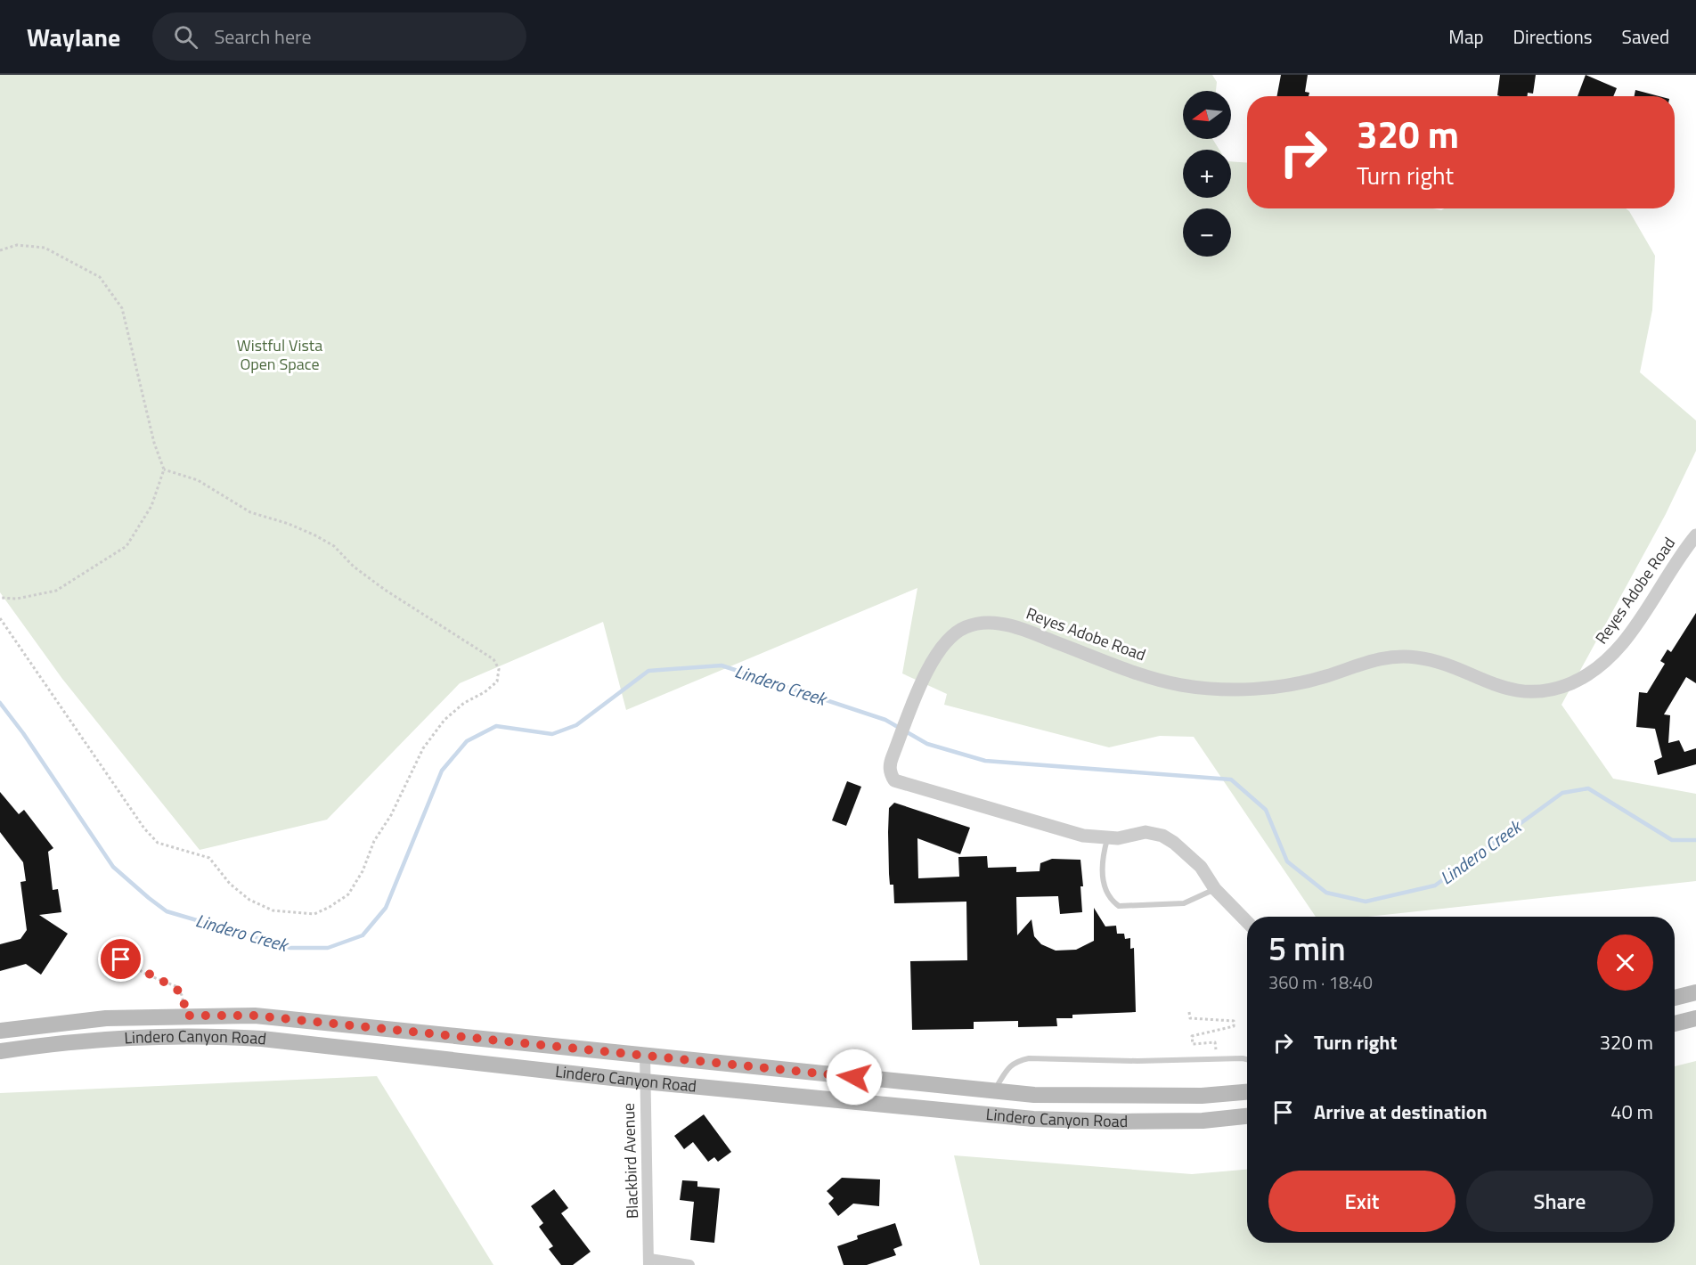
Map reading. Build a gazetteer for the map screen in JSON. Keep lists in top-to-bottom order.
{
  "streets": {
    "main road": ["Lindero Canyon Road"],
    "street": ["Reyes Adobe Road", "Blackbird Avenue"]
  },
  "crossings": [
    ["Lindero Canyon Road", "Blackbird Avenue"]
  ],
  "water": ["Lindero Creek"],
  "parks": ["Wistful Vista Open Space"],
  "north": "left",
  "page": {
    "header": "Waylane",
    "search": "Search here",
    "nav": ["Map", "Directions", "Saved"],
    "map_buttons": ["+", "−"],
    "turn": ["320 m", "Turn right"],
    "heading": ["5 min", "360 m · 18:40"],
    "list": [
      {
        "name": "Turn right",
        "value": "320 m"
      },
      {
        "name": "Arrive at destination",
        "value": "40 m"
      }
    ],
    "buttons": ["Exit", "Share"]
  }
}
